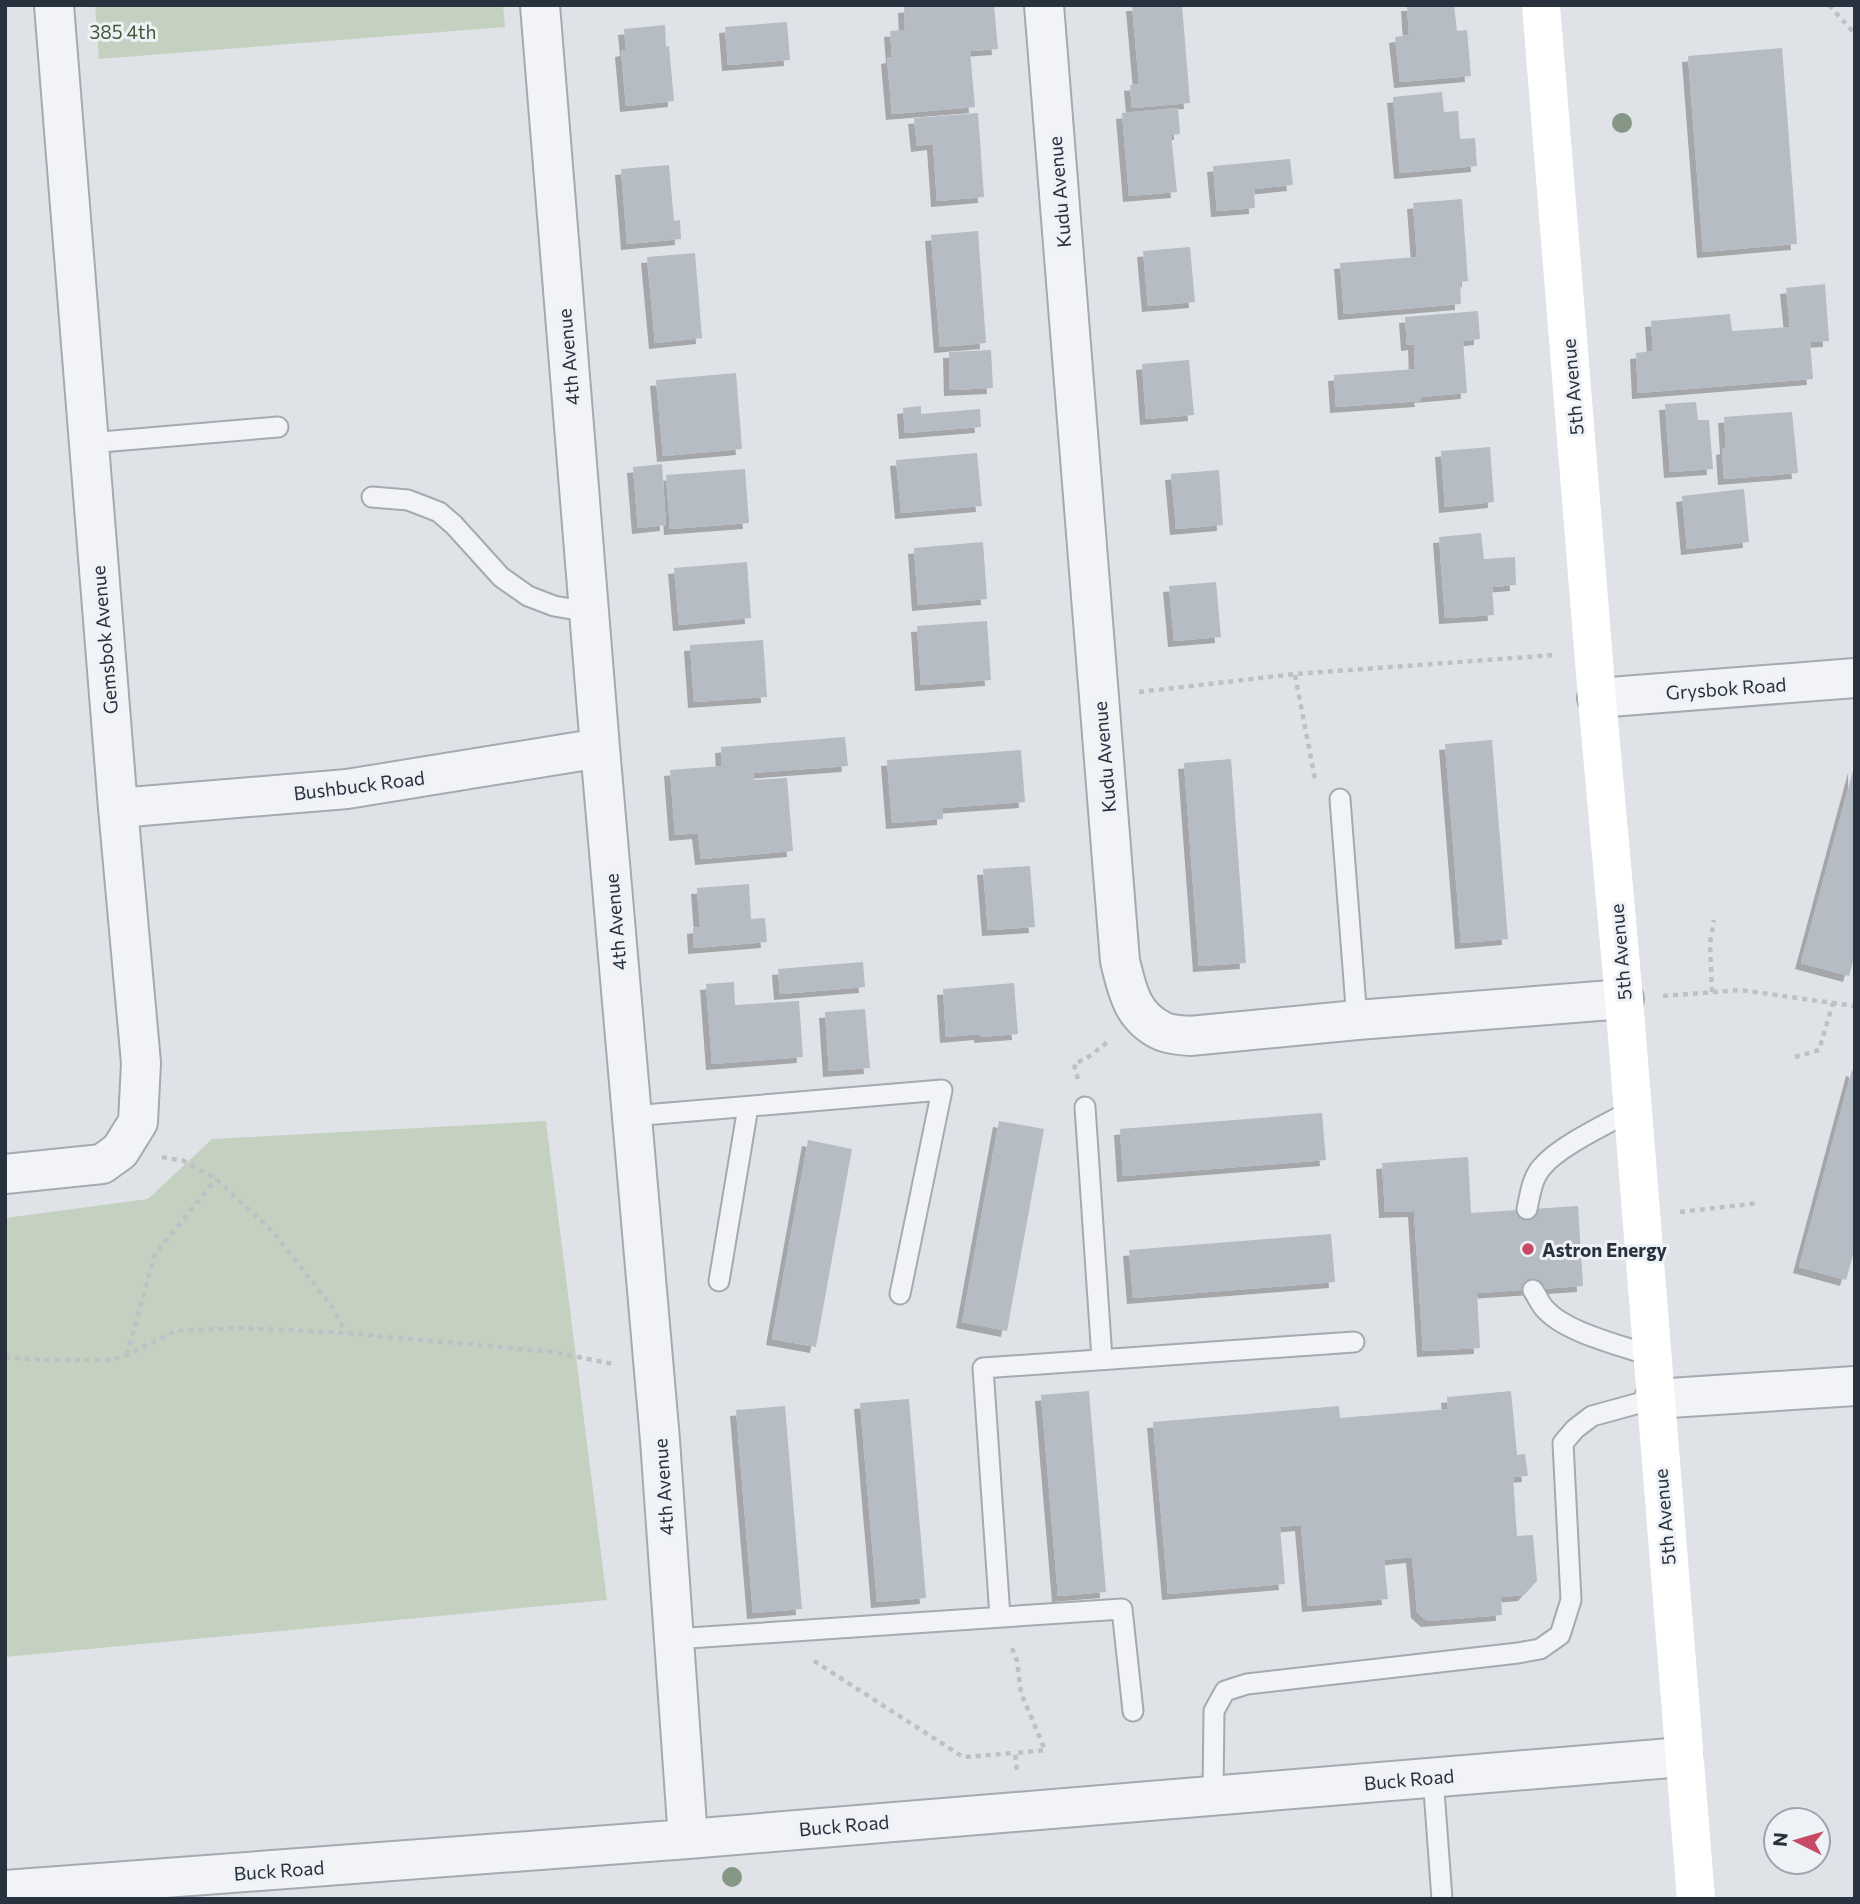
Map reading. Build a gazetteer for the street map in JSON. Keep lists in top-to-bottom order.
{
  "streets": {
    "main road": ["5th Avenue"],
    "street": [
      "Kudu Avenue",
      "4th Avenue",
      "Gemsbok Avenue",
      "Grysbok Road",
      "Bushbuck Road",
      "Buck Road"
    ]
  },
  "crossings": [
    ["4th Avenue", "Bushbuck Road"],
    ["4th Avenue", "Buck Road"],
    ["5th Avenue", "Grysbok Road"],
    ["5th Avenue", "Buck Road"],
    ["Gemsbok Avenue", "Bushbuck Road"]
  ],
  "parks": ["385 4th"],
  "places": ["Astron Energy"],
  "north": "left"
}
